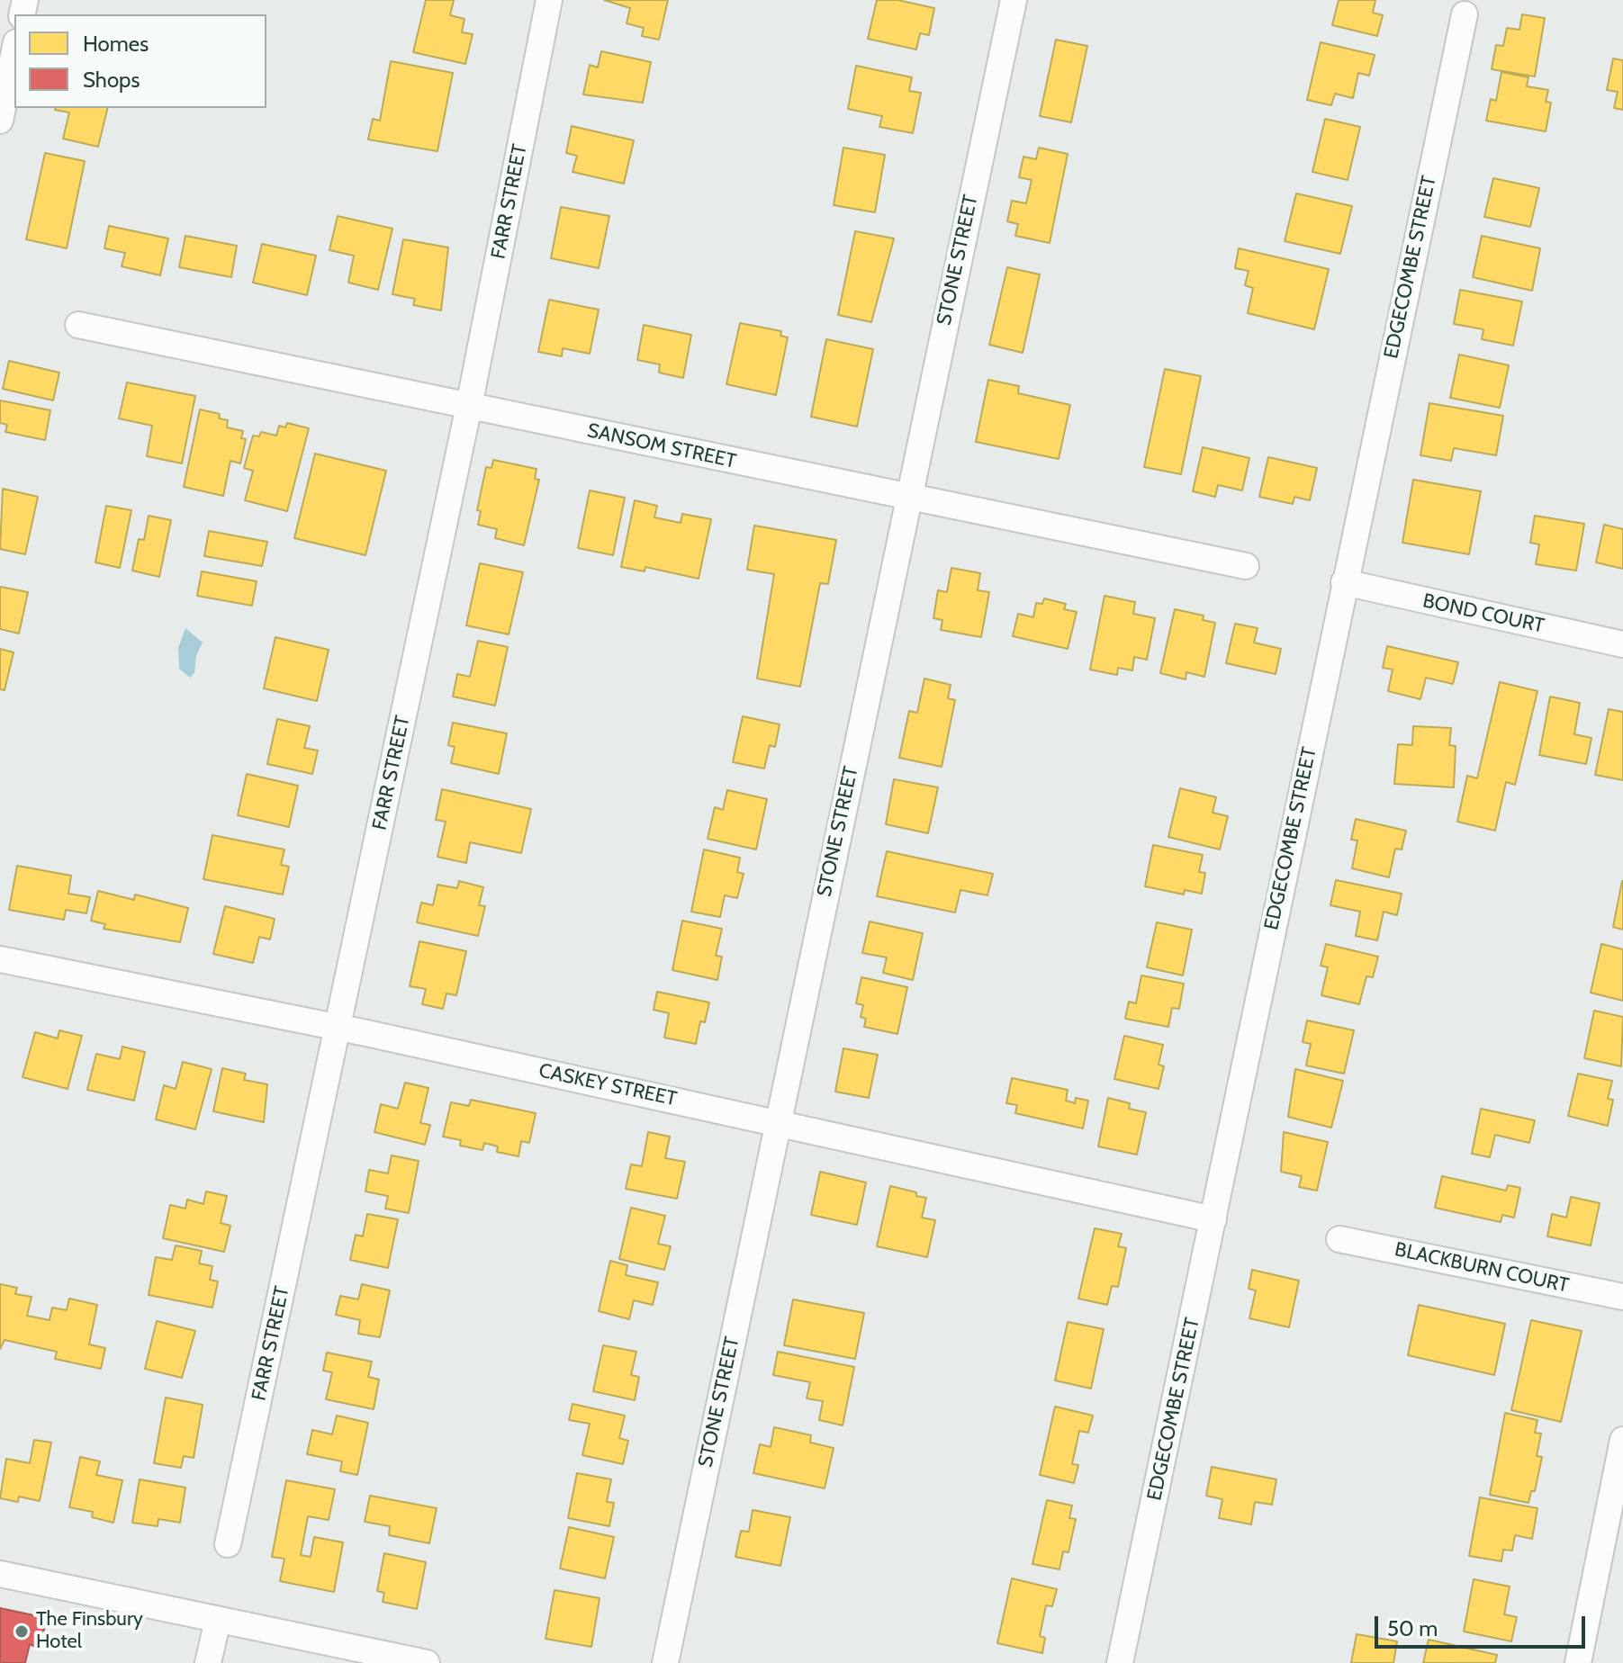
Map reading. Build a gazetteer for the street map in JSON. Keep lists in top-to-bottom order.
{
  "streets": {
    "street": [
      "FARR STREET",
      "STONE STREET",
      "EDGECOMBE STREET",
      "SANSOM STREET",
      "BOND COURT",
      "CASKEY STREET",
      "BLACKBURN COURT"
    ]
  },
  "crossings": [
    ["FARR STREET", "SANSOM STREET"],
    ["FARR STREET", "CASKEY STREET"],
    ["STONE STREET", "SANSOM STREET"],
    ["STONE STREET", "CASKEY STREET"],
    ["EDGECOMBE STREET", "BOND COURT"],
    ["EDGECOMBE STREET", "CASKEY STREET"]
  ],
  "places": ["The Finsbury Hotel"],
  "legend": ["Homes", "Shops"],
  "scale_bar": "50 m"
}
